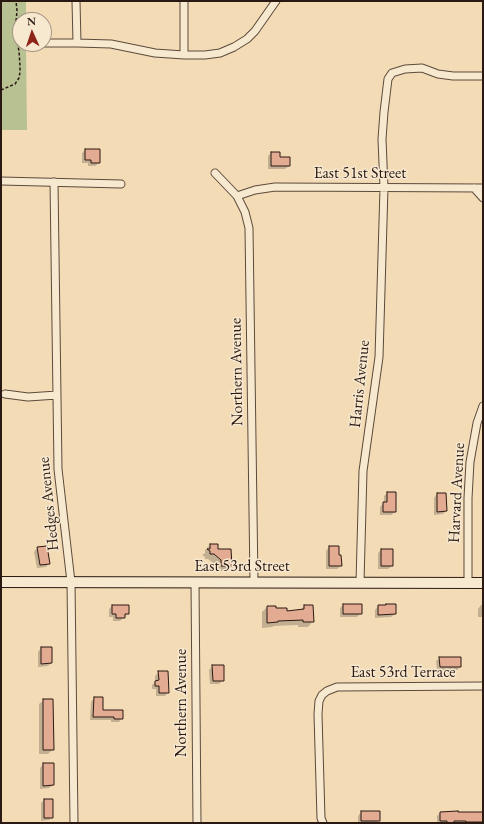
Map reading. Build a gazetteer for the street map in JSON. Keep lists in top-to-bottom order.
{
  "streets": {
    "street": [
      "East 51st Street",
      "Northern Avenue",
      "Harris Avenue",
      "Harvard Avenue",
      "Hedges Avenue",
      "East 53rd Street",
      "East 53rd Terrace"
    ]
  },
  "crossings": [
    ["East 51st Street", "Northern Avenue"],
    ["East 51st Street", "Harris Avenue"],
    ["Northern Avenue", "East 53rd Street"],
    ["Harris Avenue", "East 53rd Street"],
    ["Harvard Avenue", "East 53rd Street"],
    ["Hedges Avenue", "East 53rd Street"]
  ],
  "north": "top"
}
